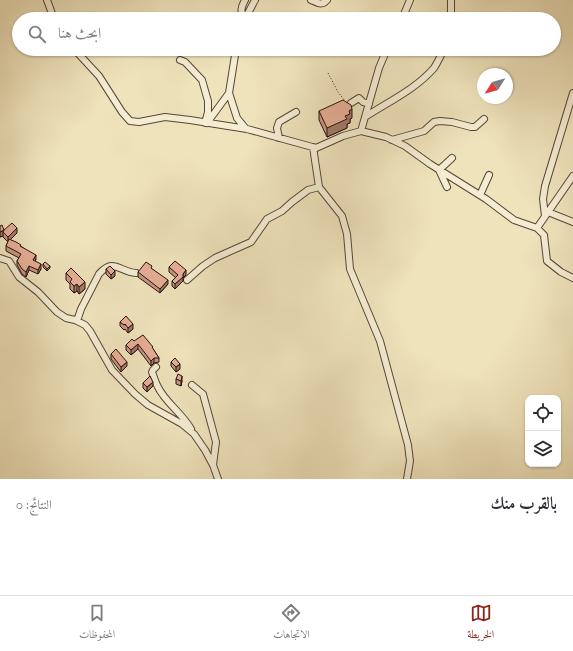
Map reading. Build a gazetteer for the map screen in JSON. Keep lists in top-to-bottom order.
{
  "north": "bottom left",
  "page": {
    "search": "ابحث هنا",
    "heading": ["بالقرب منك", "النتائج: 0"],
    "nav": ["الخريطة", "الاتجاهات", "المحفوظات"]
  }
}
